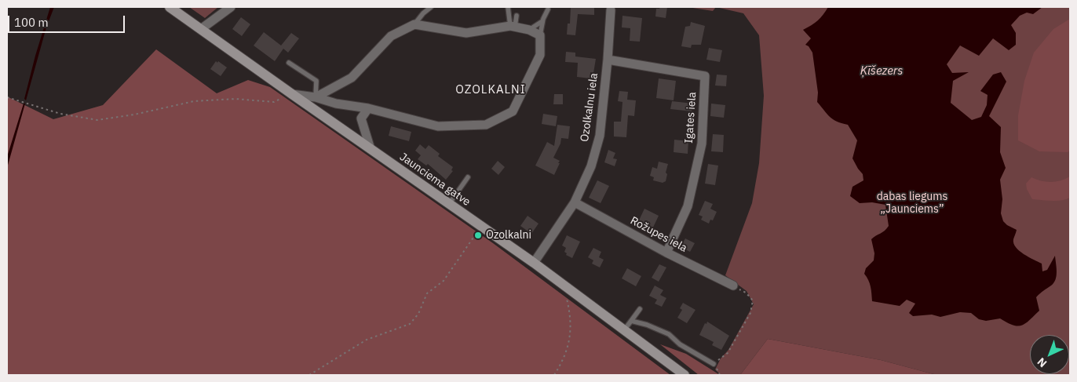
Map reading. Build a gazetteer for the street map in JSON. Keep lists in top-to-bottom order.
{
  "streets": {
    "main road": ["Jaunciema gatve"],
    "street": ["Ozolkalnu iela", "Igates iela", "Rožupes iela"]
  },
  "crossings": [
    ["Ozolkalnu iela", "Igates iela"],
    ["Ozolkalnu iela", "Jaunciema gatve"],
    ["Ozolkalnu iela", "Rožupes iela"],
    ["Igates iela", "Rožupes iela"]
  ],
  "districts": ["OZOLKALNI"],
  "water": ["Ķīšezers"],
  "parks": ["dabas liegums „Jaunciems”"],
  "places": ["Ozolkalni"],
  "scale_bar": "100 m",
  "north": "bottom left"
}
